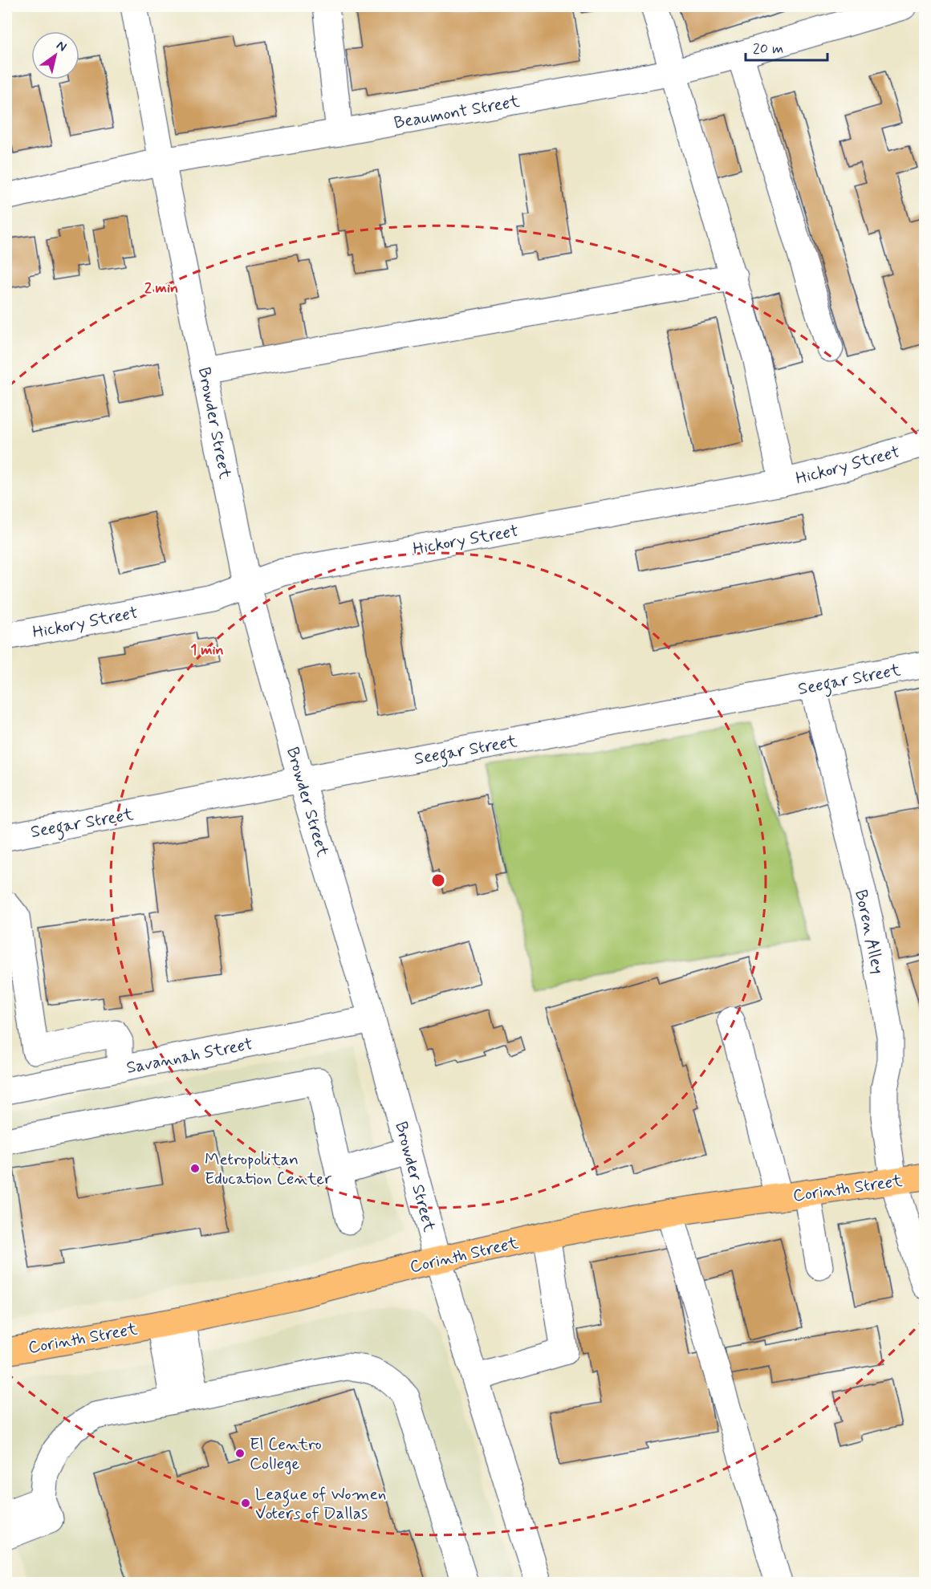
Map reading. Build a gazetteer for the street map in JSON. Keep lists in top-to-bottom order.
{
  "streets": {
    "main road": ["Corinth Street"],
    "street": [
      "Beaumont Street",
      "Browder Street",
      "Hickory Street",
      "Seegar Street",
      "Boren Alley",
      "Savannah Street"
    ]
  },
  "crossings": [
    ["Beaumont Street", "Browder Street"],
    ["Browder Street", "Hickory Street"],
    ["Browder Street", "Seegar Street"],
    ["Browder Street", "Savannah Street"],
    ["Browder Street", "Corinth Street"],
    ["Seegar Street", "Boren Alley"],
    ["Boren Alley", "Corinth Street"]
  ],
  "places": ["Metropolitan Education Center", "El Centro College", "League of Women Voters of Dallas"],
  "scale_bar": "20 m",
  "north": "top right",
  "rings": ["2 min", "1 min"]
}
